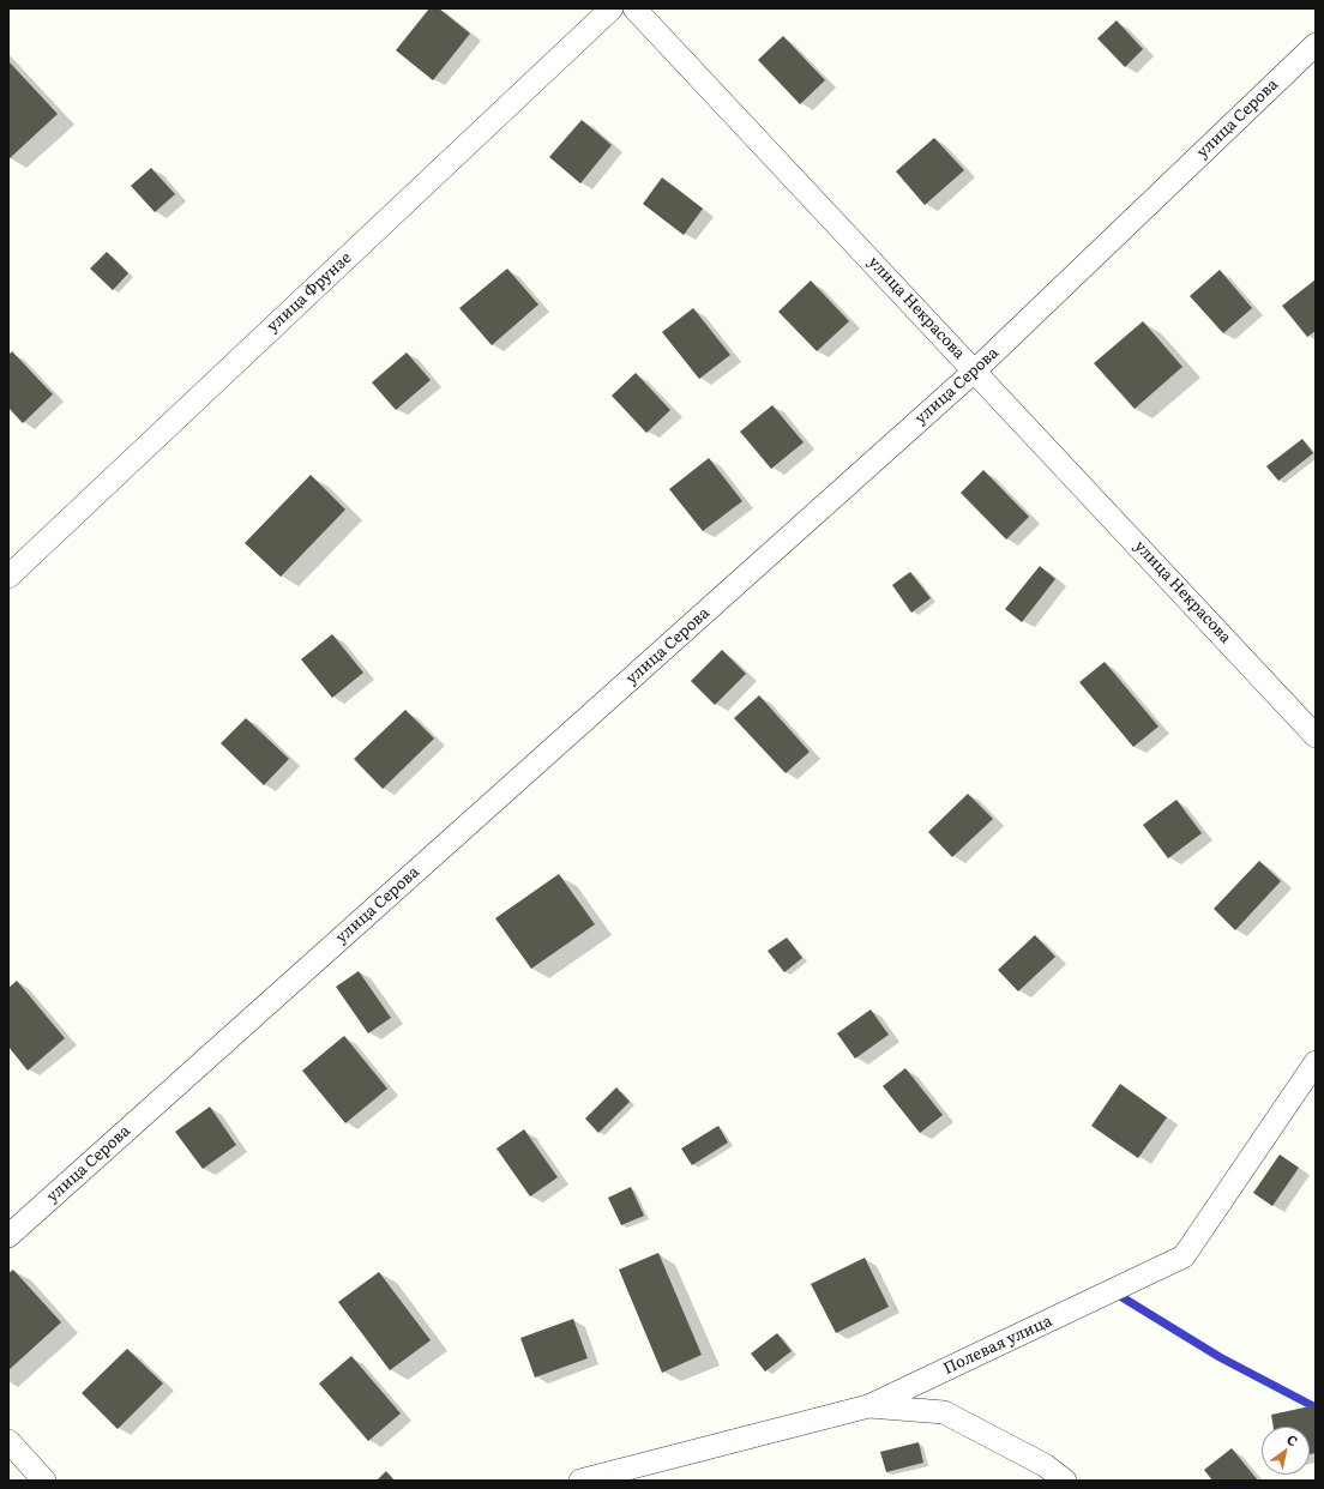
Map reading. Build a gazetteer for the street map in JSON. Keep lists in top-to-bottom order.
{
  "streets": {
    "street": [
      "улица Серова",
      "улица Фрунзе",
      "улица Некрасова",
      "Полевая улица"
    ]
  },
  "crossings": [
    ["улица Серова", "улица Некрасова"]
  ],
  "north": "top right"
}
